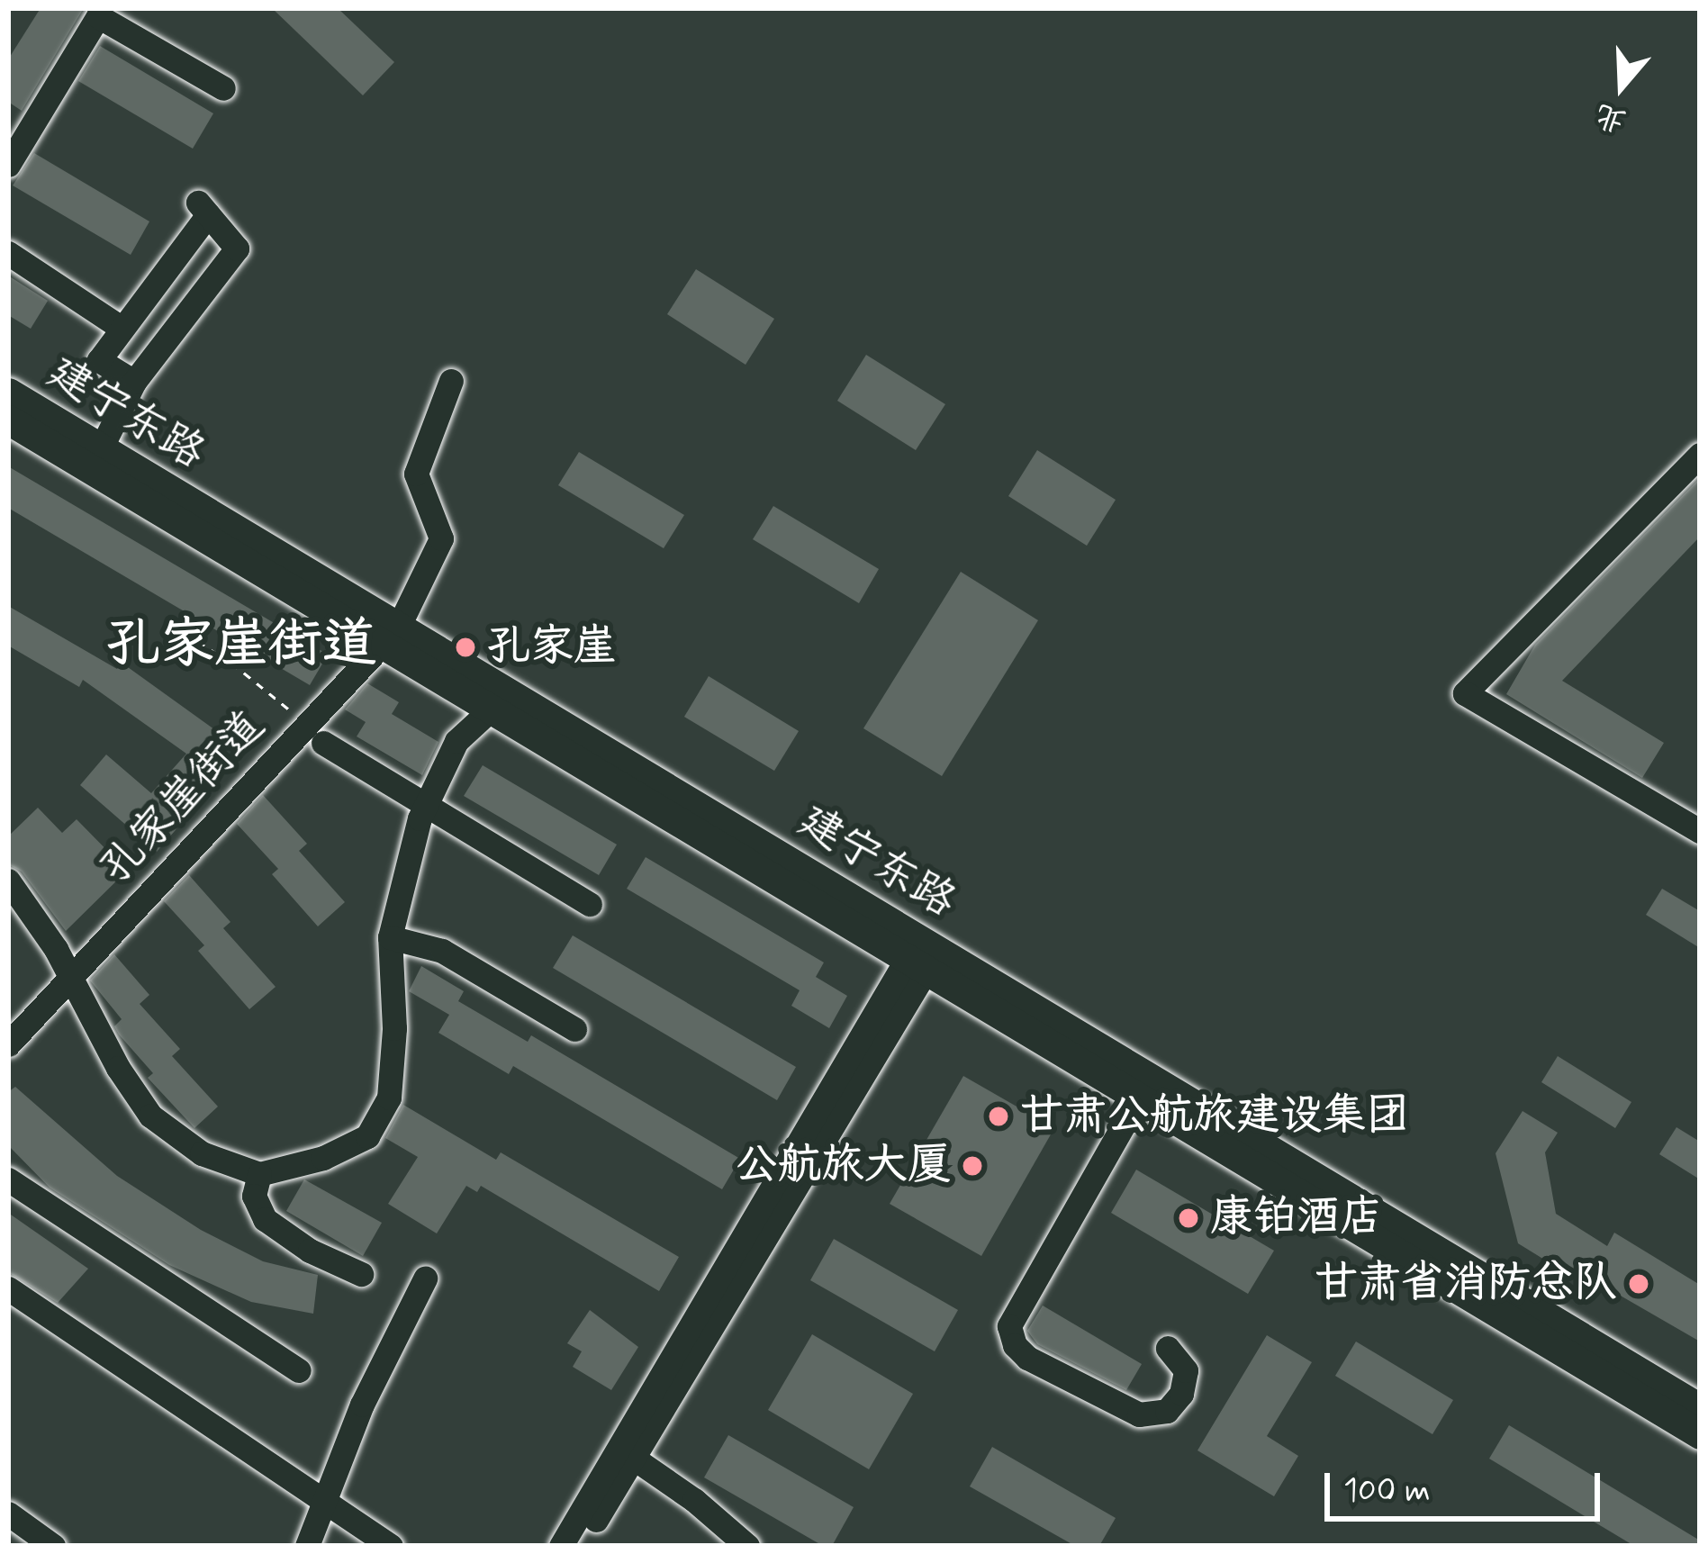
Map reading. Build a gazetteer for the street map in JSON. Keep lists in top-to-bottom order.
{
  "streets": {
    "main road": ["建宁东路"],
    "street": ["孔家崖街道"]
  },
  "crossings": [
    ["建宁东路", "孔家崖街道"]
  ],
  "districts": ["孔家崖街道"],
  "places": [
    "孔家崖",
    "甘肃公航旅建设集团",
    "公航旅大厦",
    "康铂酒店",
    "甘肃省消防总队"
  ],
  "scale_bar": "100 m",
  "north": "bottom"
}
